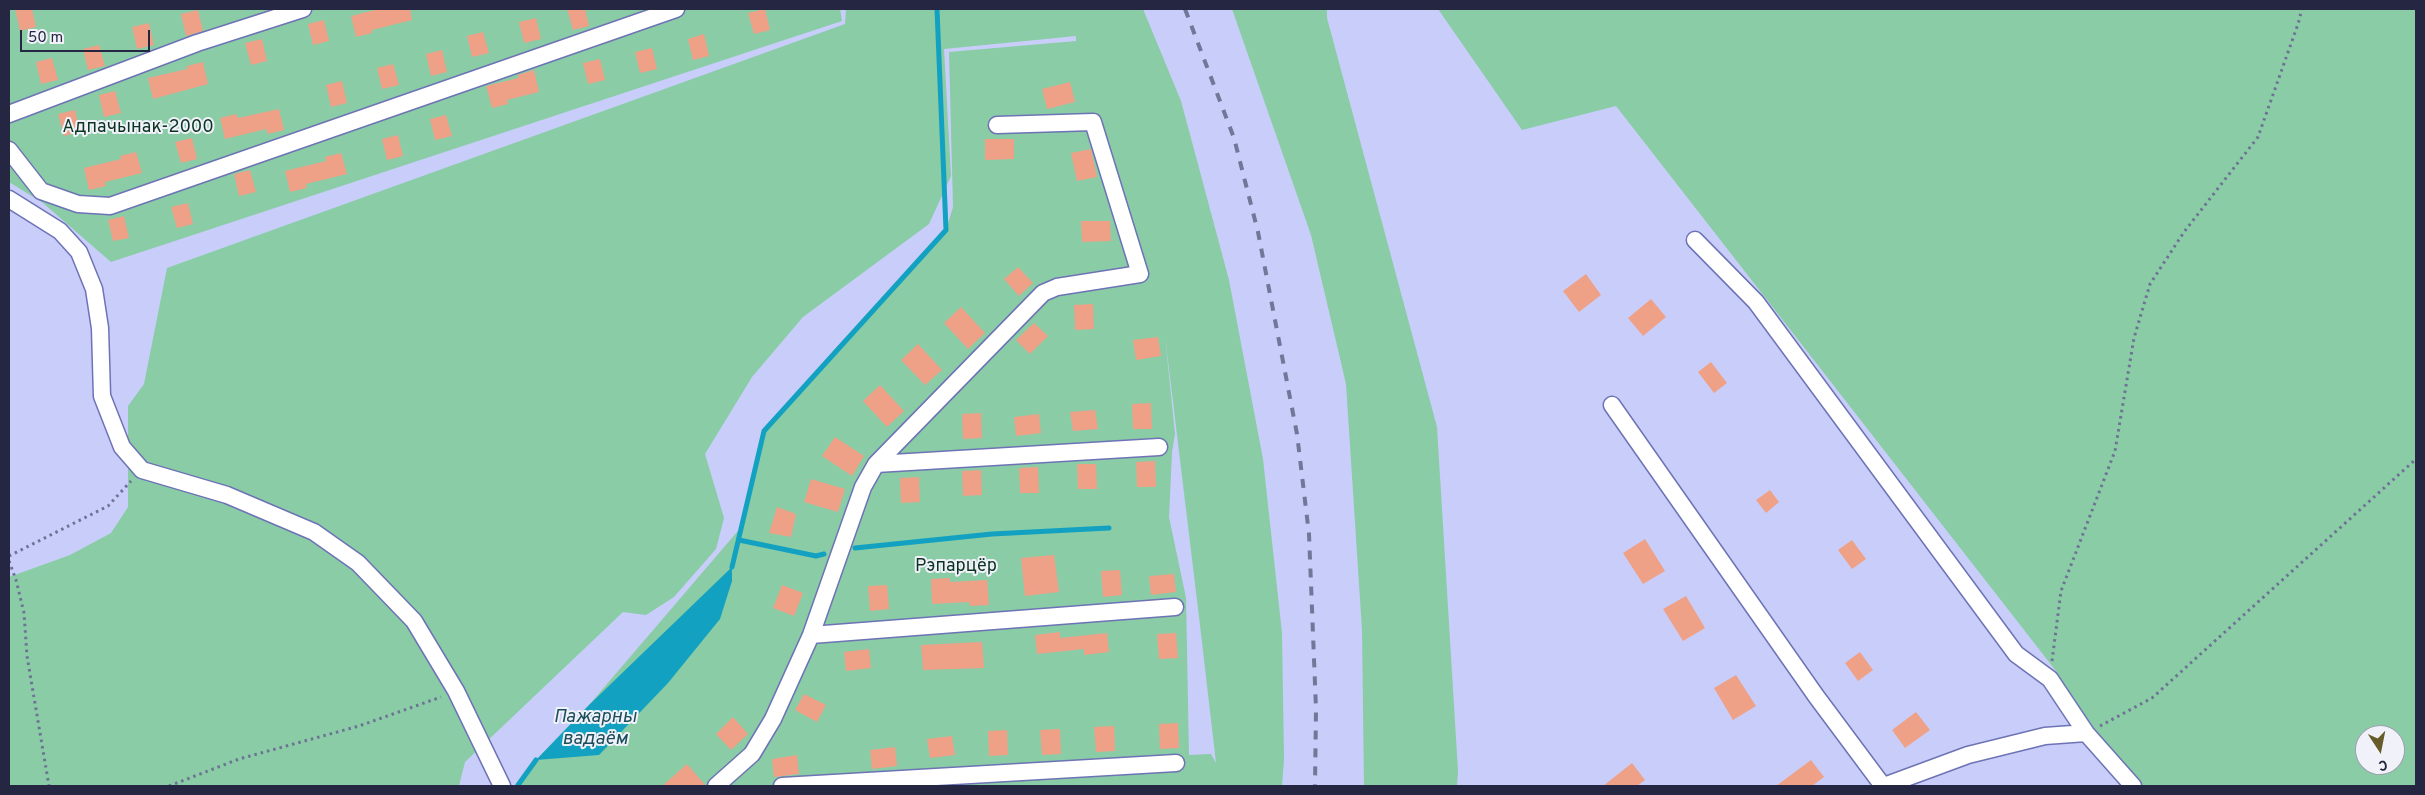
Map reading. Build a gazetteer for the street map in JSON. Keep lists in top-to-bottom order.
{
  "water": ["Пажарны вадаём"],
  "parks": ["Адпачынак-2000", "Рэпарцёр"],
  "scale_bar": "50 m",
  "north": "bottom"
}
